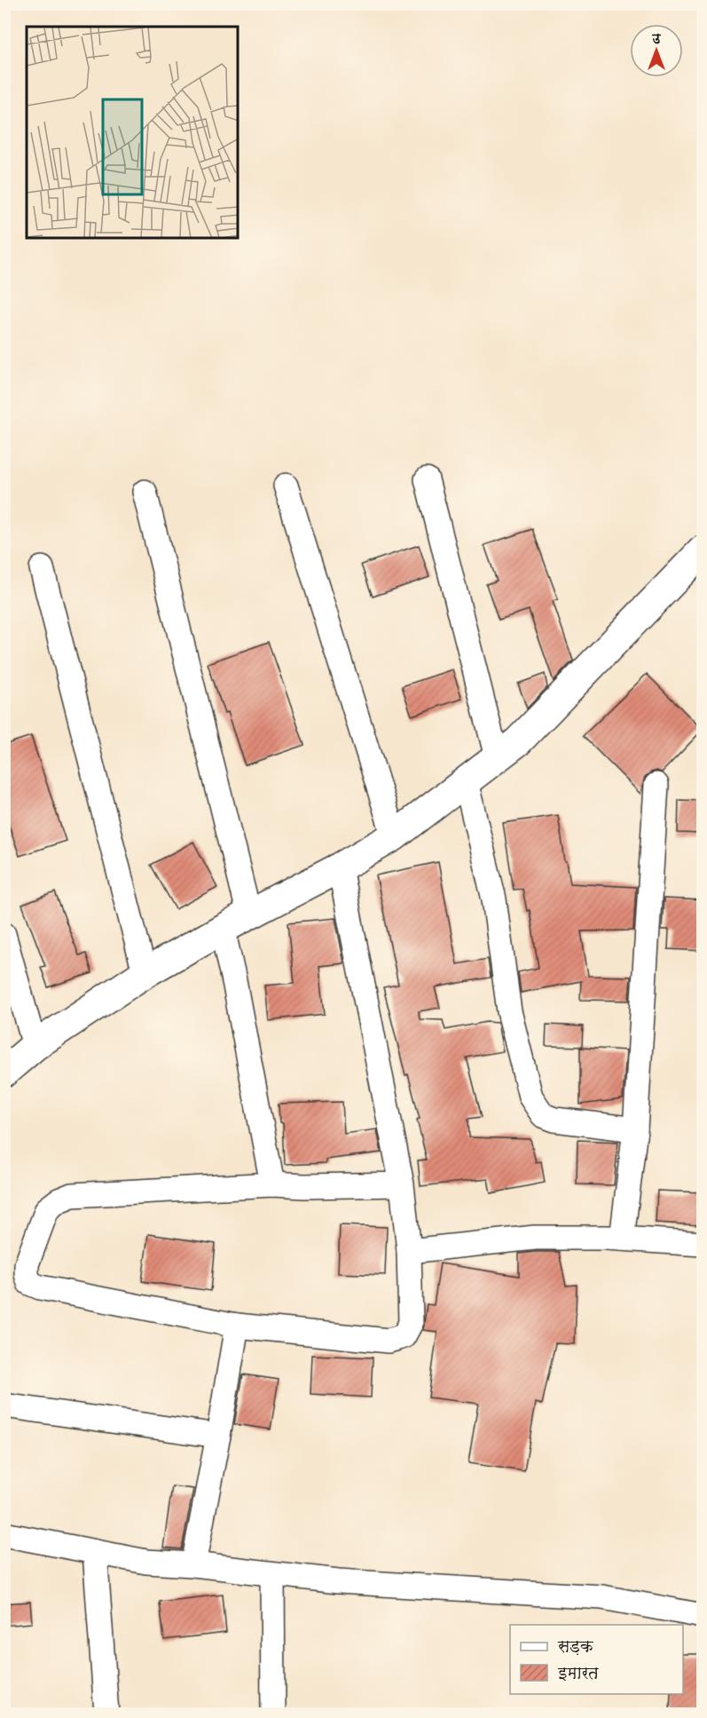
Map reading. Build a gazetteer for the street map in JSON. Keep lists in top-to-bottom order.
{
  "legend": ["सड़क", "इमारत"],
  "north": "top"
}
